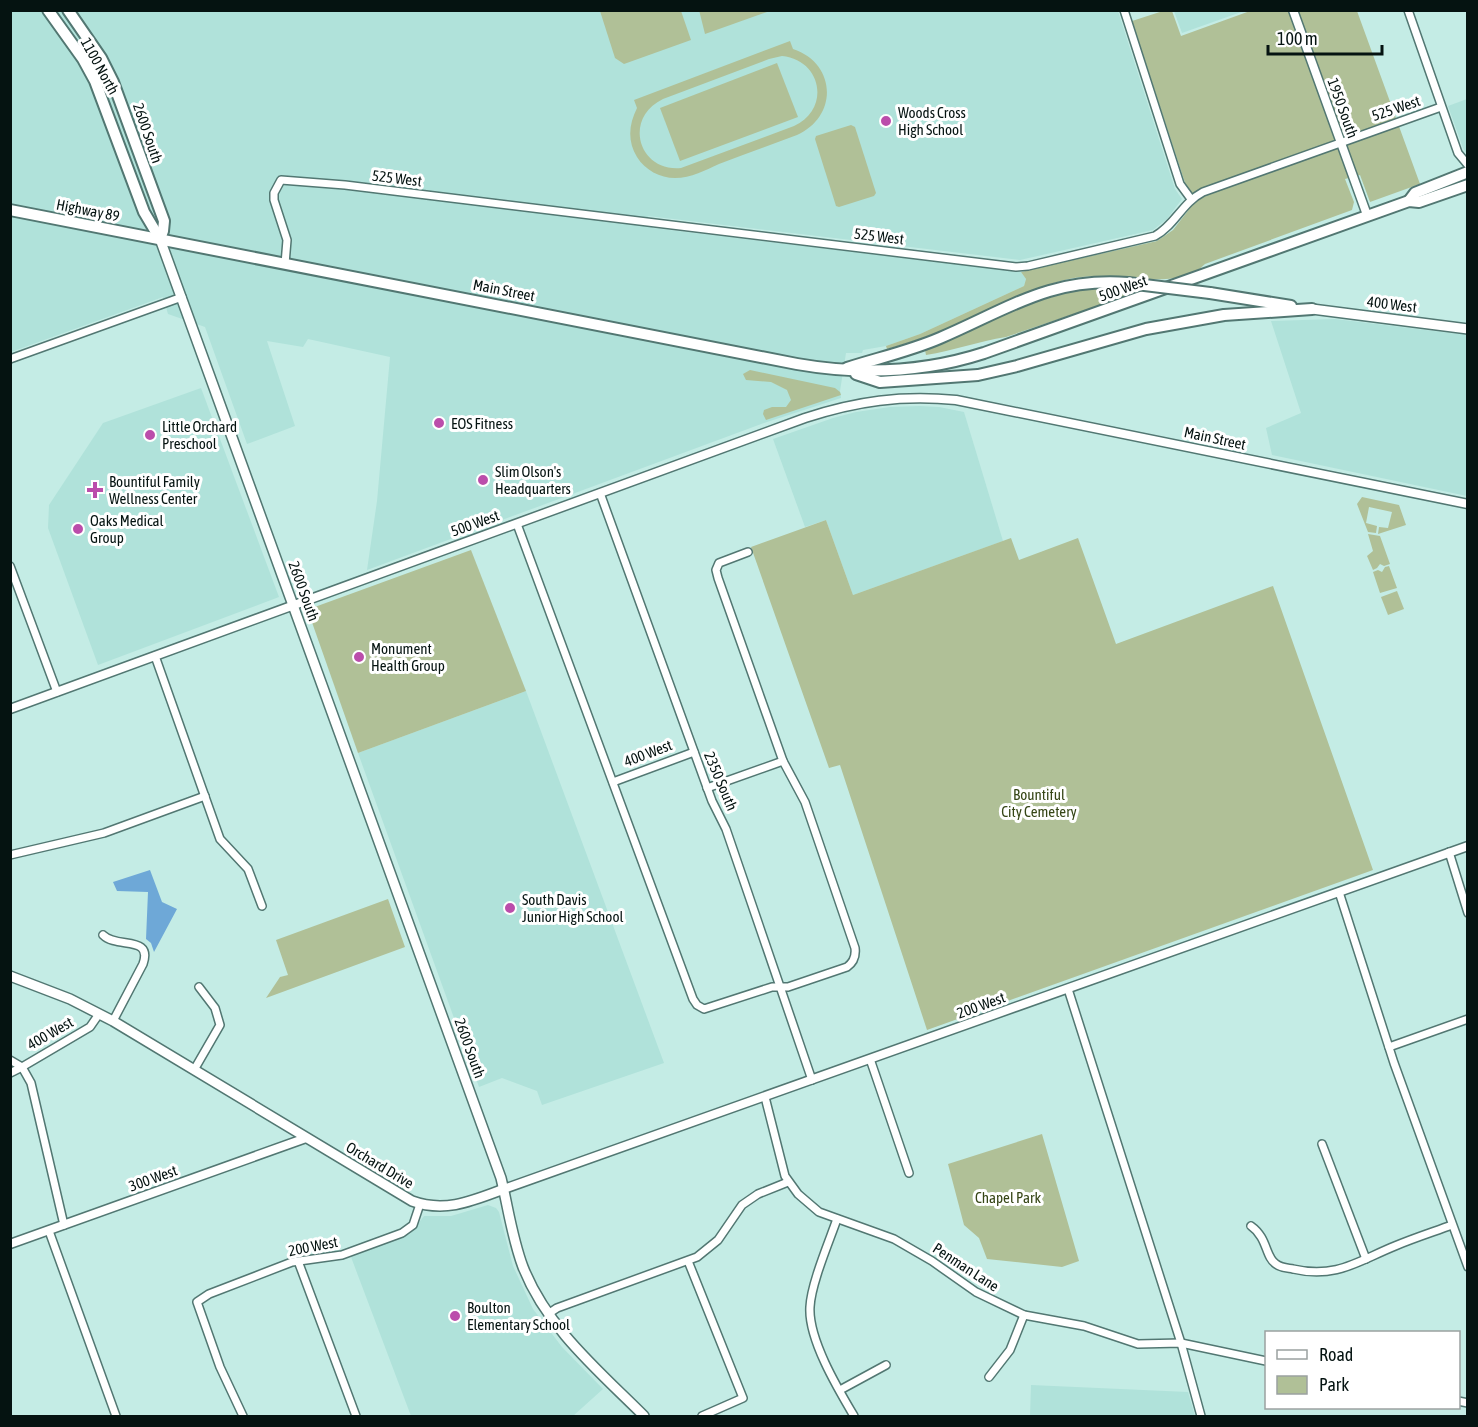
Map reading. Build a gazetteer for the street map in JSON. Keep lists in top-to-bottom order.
{
  "streets": {
    "main road": [
      "1100 North",
      "2600 South",
      "Highway 89",
      "500 West",
      "Main Street",
      "400 West",
      "Orchard Drive"
    ],
    "street": [
      "1950 South",
      "525 West",
      "2350 South",
      "200 West",
      "300 West",
      "Penman Lane"
    ]
  },
  "crossings": [
    ["1100 North", "2600 South"],
    ["1100 North", "Highway 89"],
    ["1100 North", "Main Street"],
    ["1950 South", "525 West"],
    ["1950 South", "500 West"],
    ["525 West", "Main Street"],
    ["2600 South", "Highway 89"],
    ["2600 South", "500 West"],
    ["2600 South", "Main Street"],
    ["2600 South", "200 West"],
    ["2600 South", "Orchard Drive"],
    ["Highway 89", "Main Street"],
    ["500 West", "Main Street"],
    ["500 West", "2350 South"],
    ["400 West", "2350 South"],
    ["400 West", "Orchard Drive"],
    ["2350 South", "200 West"],
    ["200 West", "Orchard Drive"],
    ["200 West", "Penman Lane"],
    ["Orchard Drive", "300 West"]
  ],
  "parks": ["Bountiful City Cemetery", "Chapel Park"],
  "places": {
    "other": [
      "Woods Cross High School",
      "EOS Fitness",
      "Little Orchard Preschool",
      "Slim Olson's Headquarters",
      "Oaks Medical Group",
      "Monument Health Group",
      "South Davis Junior High School",
      "Boulton Elementary School"
    ],
    "health": ["Bountiful Family Wellness Center"]
  },
  "legend": ["Road", "Park"],
  "scale_bar": "100 m"
}
